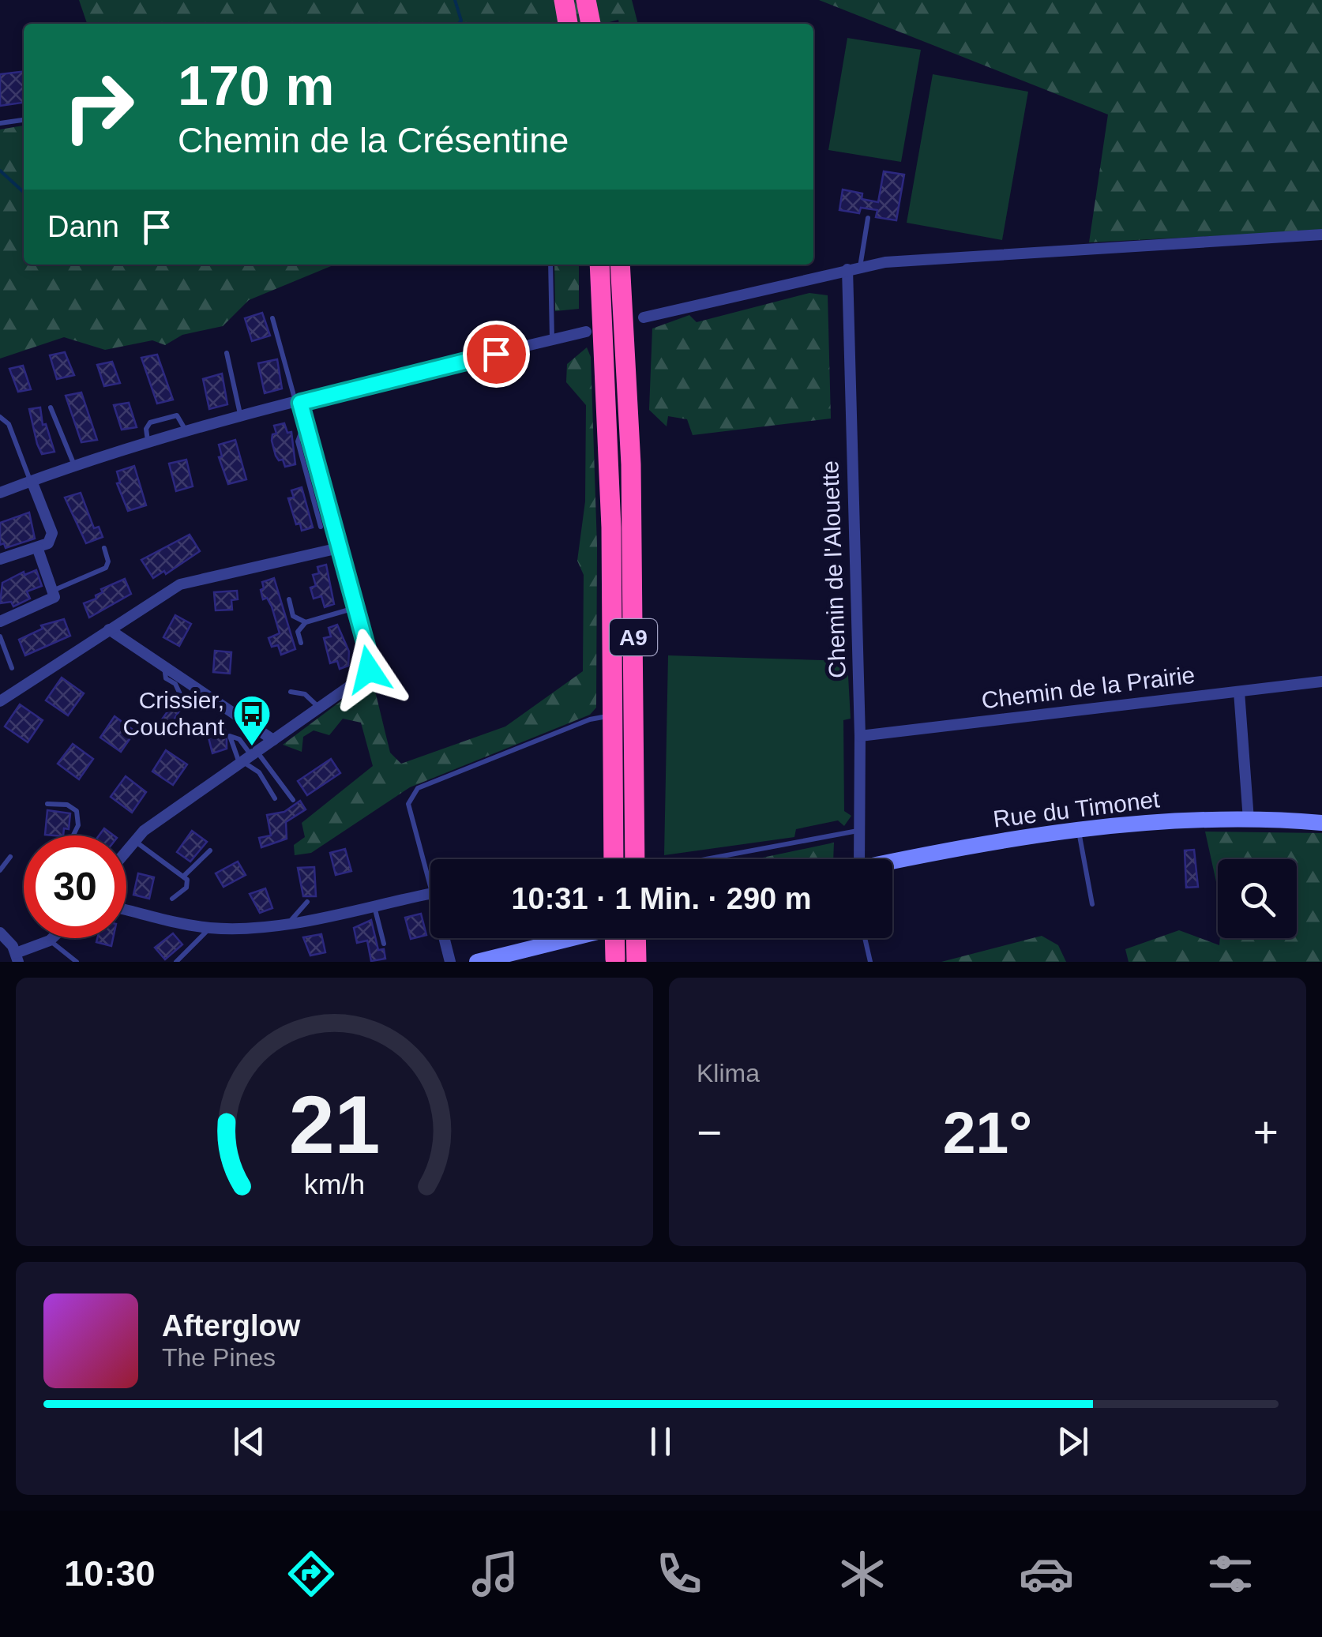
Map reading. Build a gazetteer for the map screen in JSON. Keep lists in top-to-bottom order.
{
  "streets": {
    "highway": ["A9"],
    "main road": ["Rue du Timonet"],
    "street": ["Chemin de l'Alouette", "Chemin de la Prairie"]
  },
  "crossings": [
    ["Chemin de l'Alouette", "Chemin de la Prairie"]
  ],
  "places": {
    "bus stop": ["Crissier, Couchant"]
  },
  "page": {
    "turn": ["170 m", "Chemin de la Crésentine"],
    "then": "Dann",
    "limit": "30",
    "trip": "10:31 · 1 Min. · 290 m",
    "tile": "Klima",
    "heat": ["−", "21°", "+"],
    "song": ["Afterglow", "The Pines"],
    "tabs": "10:30",
    "gauge": ["21", "km/h"]
  }
}
